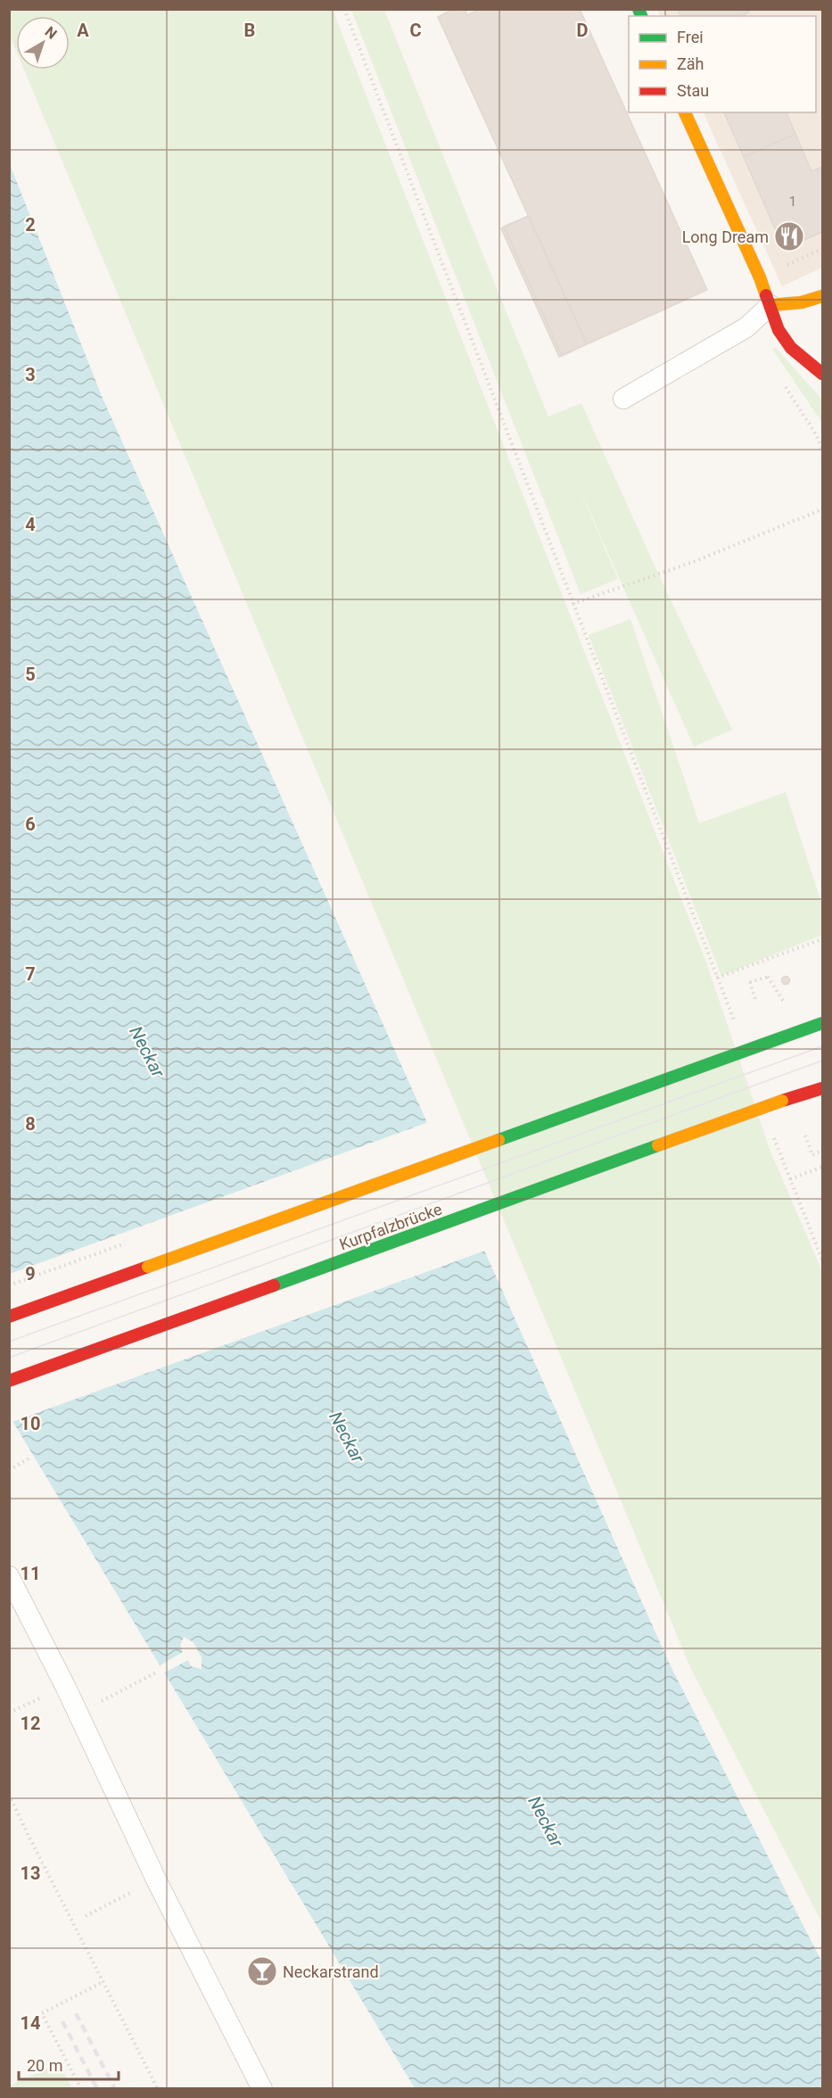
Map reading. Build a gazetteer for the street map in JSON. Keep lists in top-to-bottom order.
{
  "streets": {
    "main road": ["Kurpfalzbrücke"]
  },
  "water": ["Neckar"],
  "places": {
    "restaurant": ["Long Dream"],
    "bar": ["Neckarstrand"]
  },
  "house_numbers": ["1"],
  "legend": ["Frei", "Zäh", "Stau"],
  "scale_bar": "20 m",
  "north": "top right",
  "grid": {
    "columns": [
      "A",
      "B",
      "C",
      "D"
    ],
    "rows": [
      "2",
      "3",
      "4",
      "5",
      "6",
      "7",
      "8",
      "9",
      "10",
      "11",
      "12",
      "13",
      "14"
    ]
  }
}
